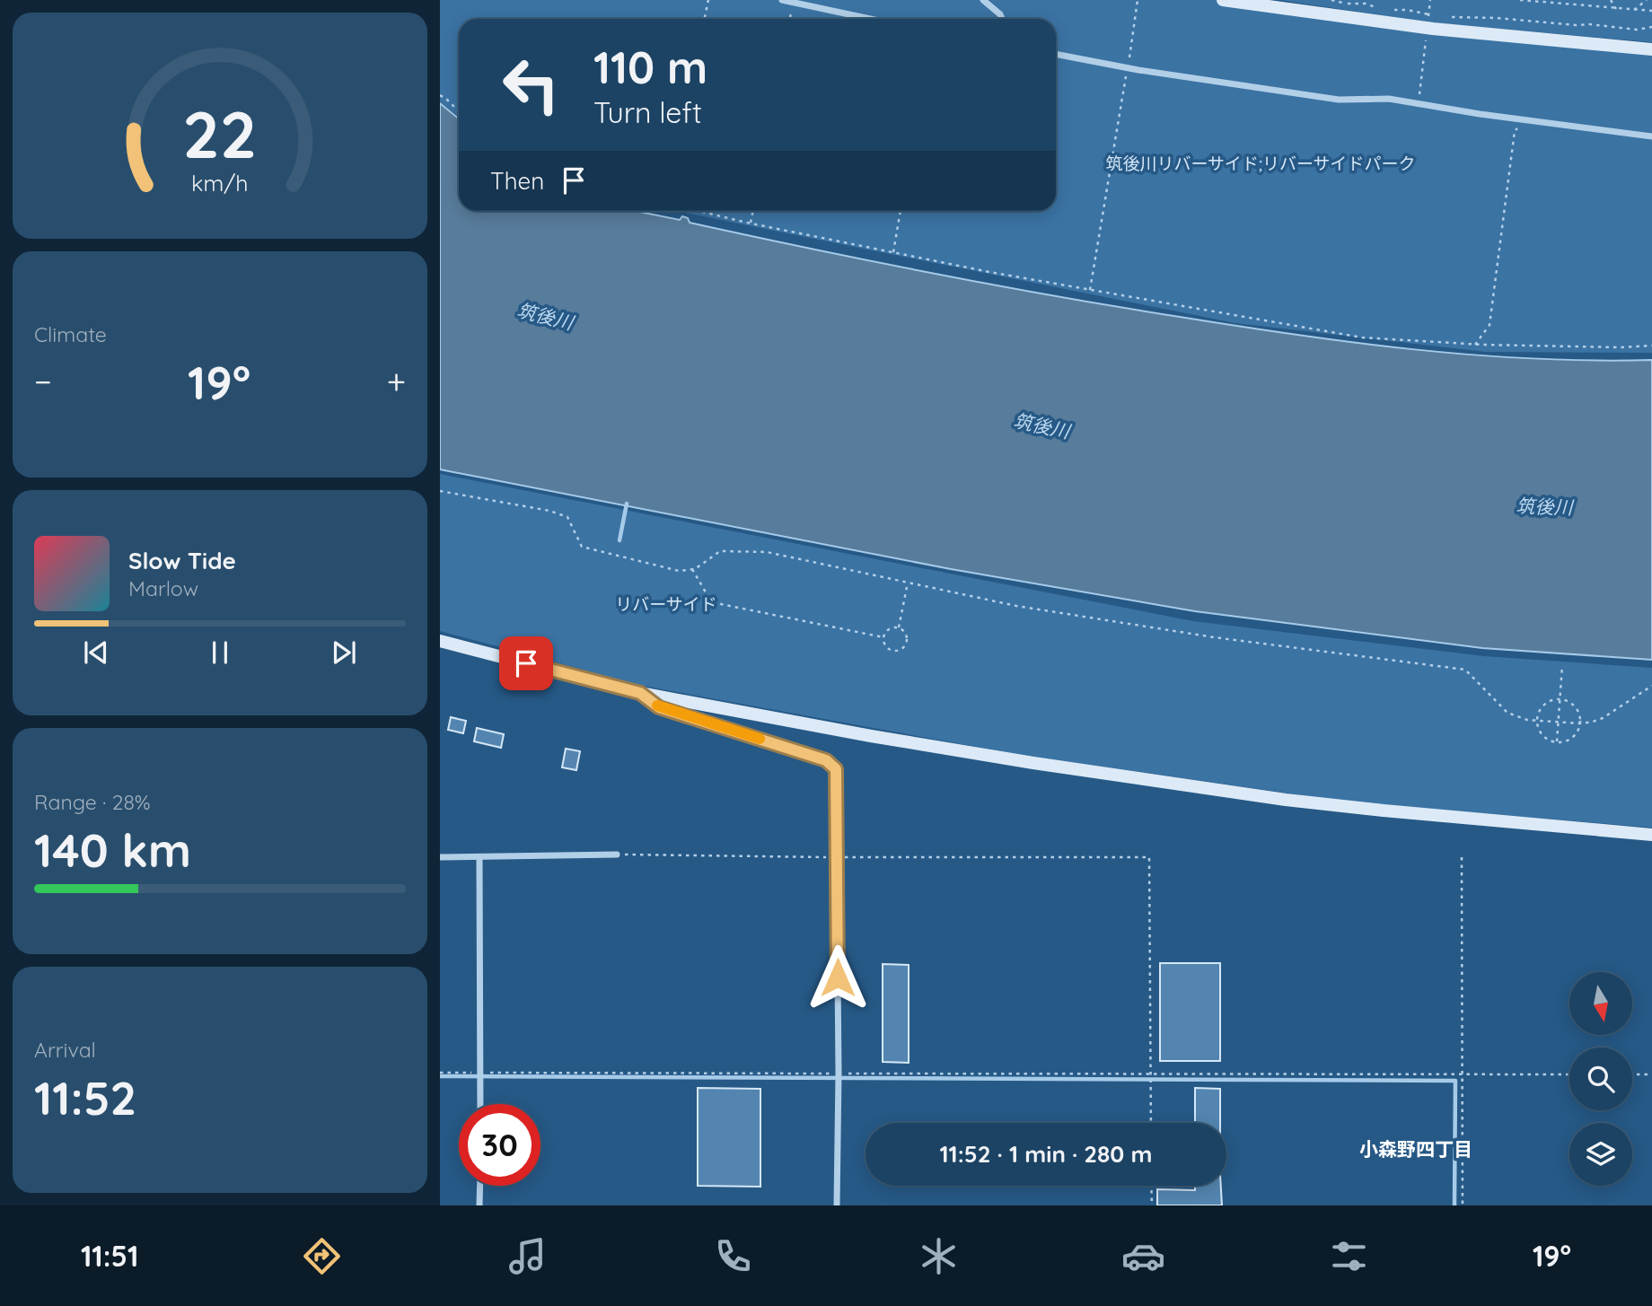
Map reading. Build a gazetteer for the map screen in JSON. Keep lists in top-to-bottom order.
{
  "districts": ["小森野四丁目"],
  "water": ["筑後川"],
  "parks": ["筑後川リバーサイド;リバーサイドパーク", "リバーサイド"],
  "north": "bottom",
  "page": {
    "turn": ["110 m", "Turn left"],
    "then": "Then",
    "tile": [
      "Climate",
      ["Range · 28%", "140 km"],
      ["Arrival", "11:52"]
    ],
    "heat": ["−", "19°", "+"],
    "song": ["Slow Tide", "Marlow"],
    "limit": "30",
    "trip": "11:52 · 1 min · 280 m",
    "tabs": ["11:51", "19°"],
    "gauge": ["22", "km/h"]
  }
}
